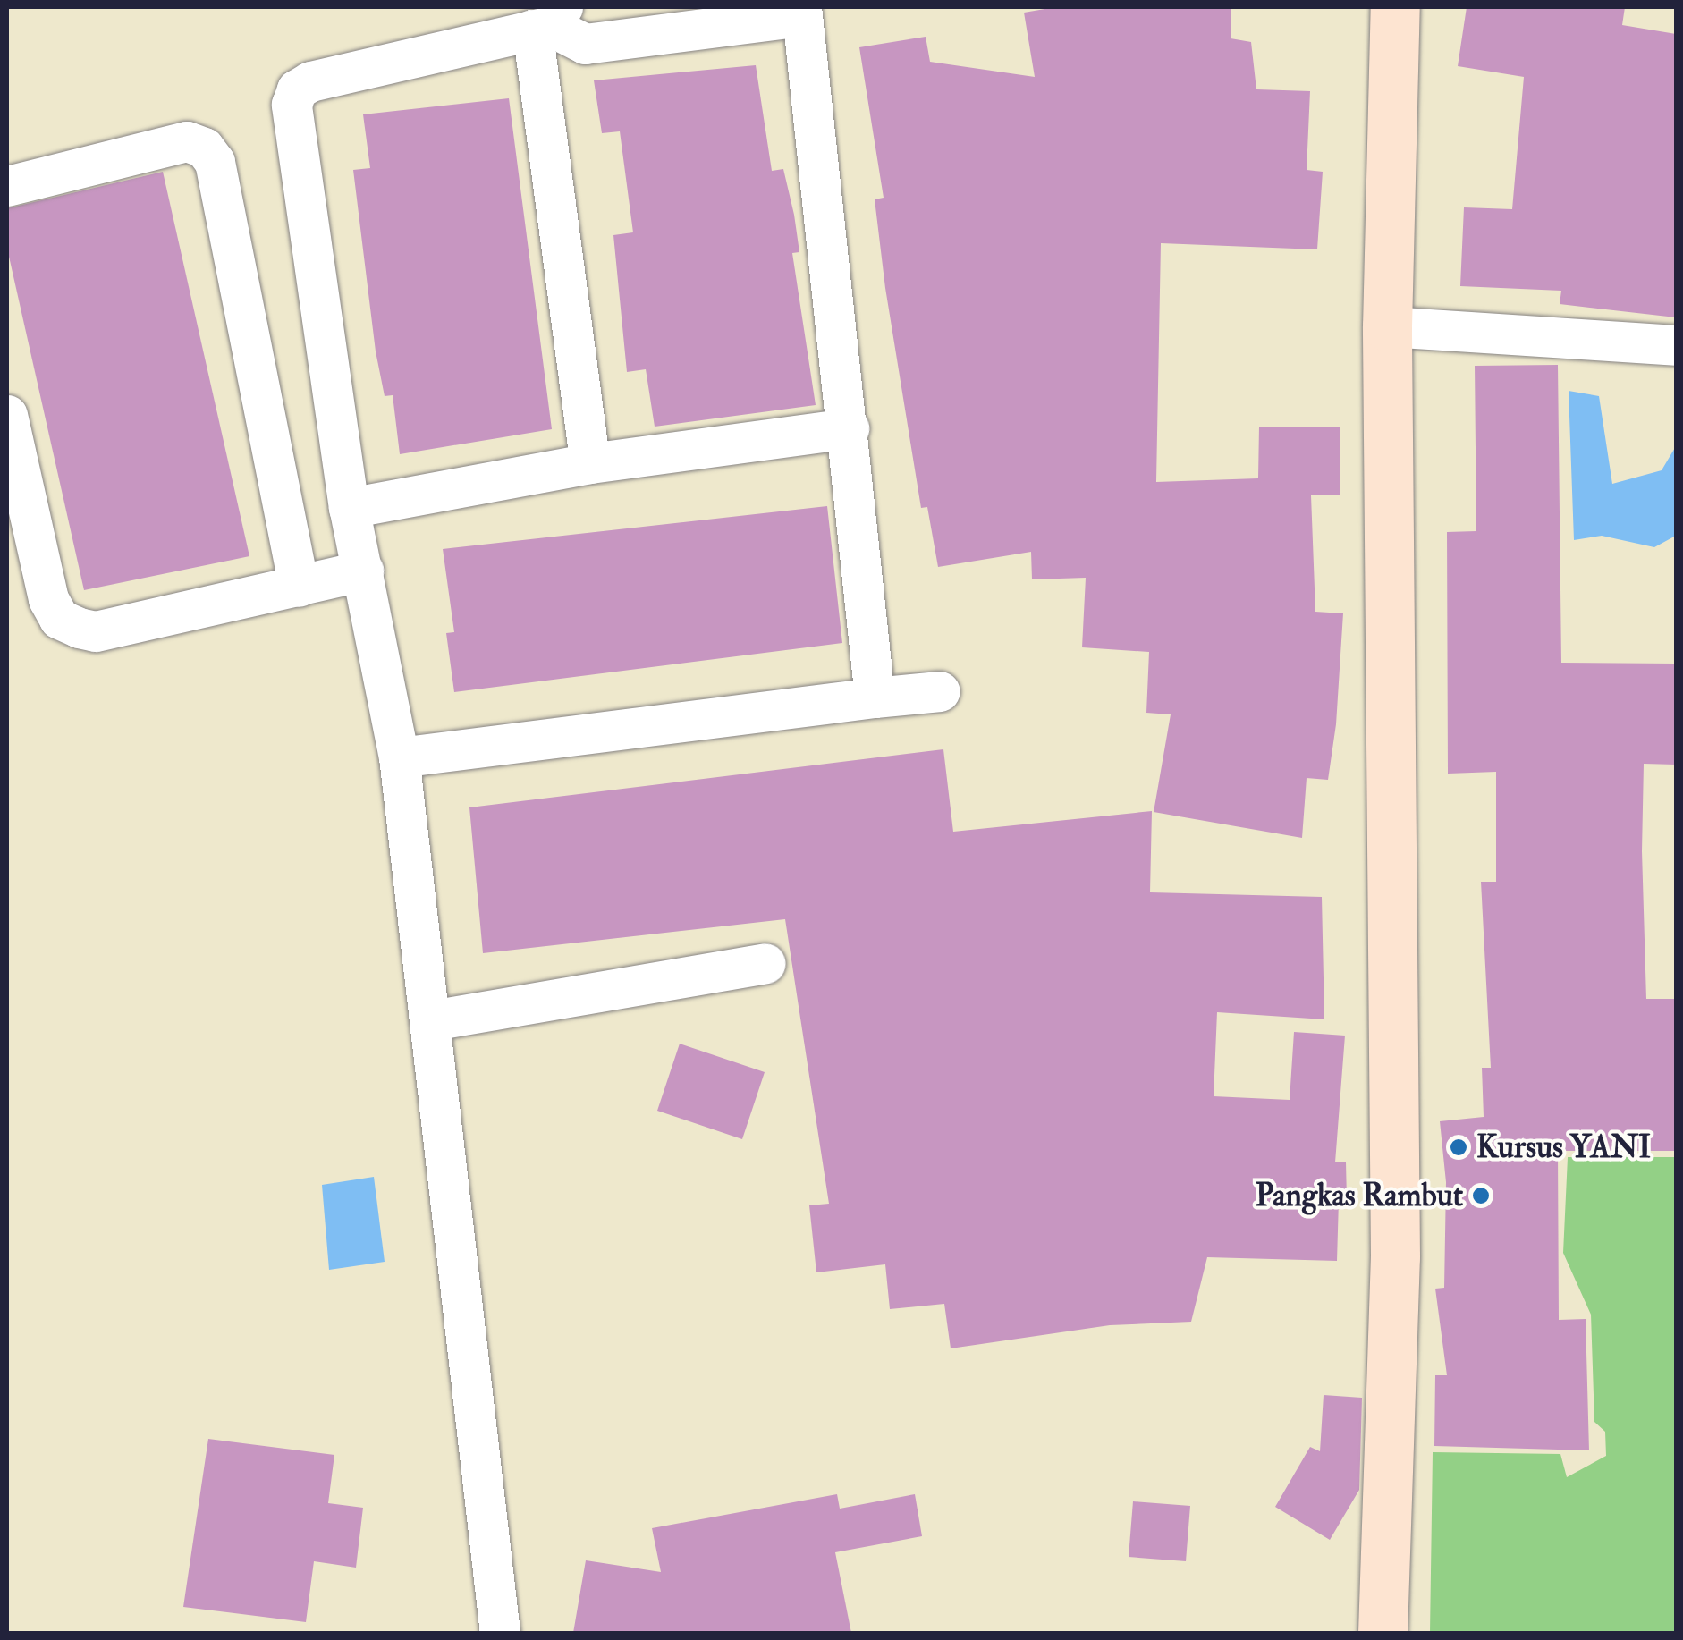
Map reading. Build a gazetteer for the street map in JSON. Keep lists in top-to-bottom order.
{
  "places": ["Kursus YANI", "Pangkas Rambut"]
}
